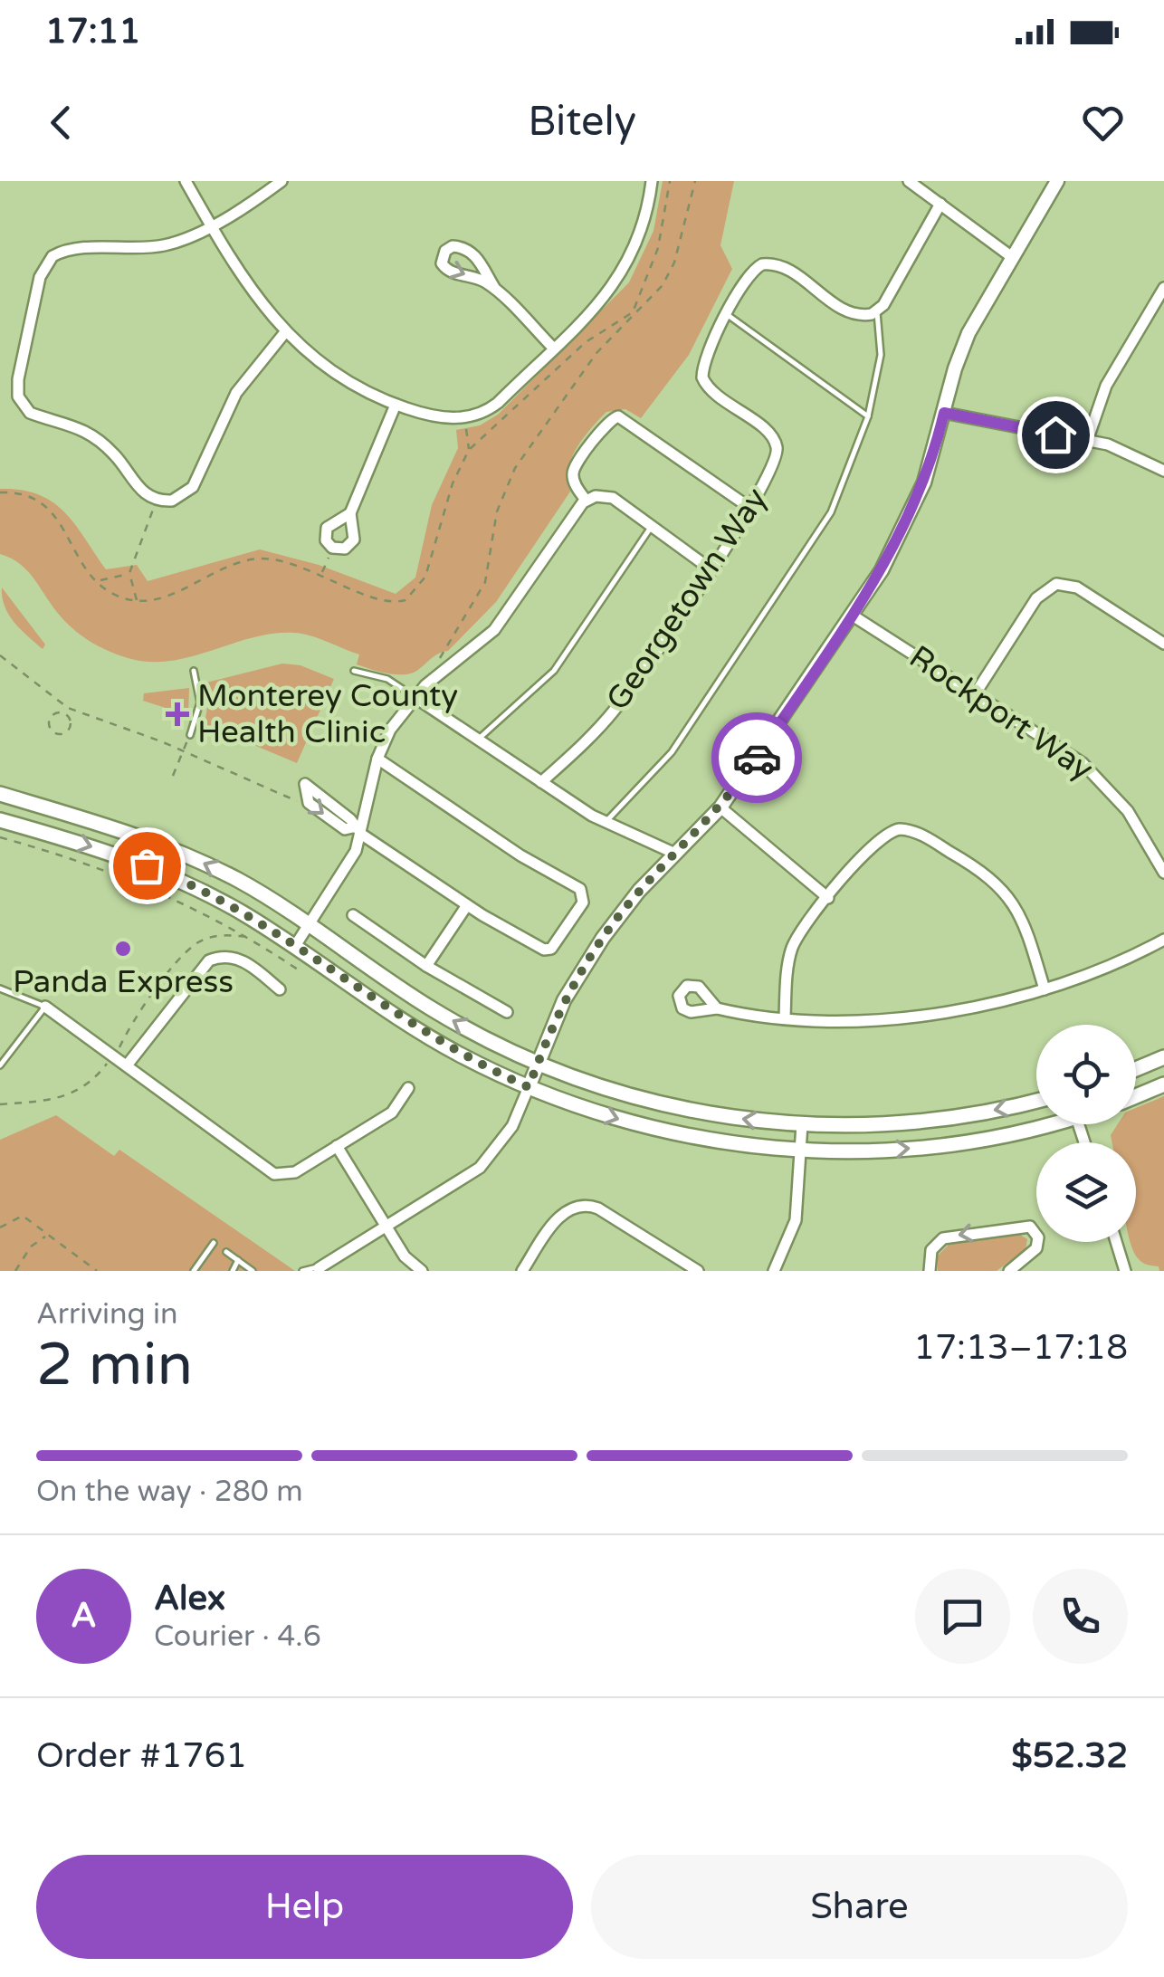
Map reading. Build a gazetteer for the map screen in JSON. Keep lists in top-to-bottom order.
{
  "streets": {
    "street": ["Georgetown Way", "Rockport Way"]
  },
  "places": {
    "health": ["Monterey County Health Clinic"],
    "other": ["Panda Express"]
  },
  "page": {
    "status": "17:11",
    "header": "Bitely",
    "heading": ["2 min", "Arriving in", "17:13–17:18"],
    "panel": [
      "Alex",
      "Courier · 4.6",
      "Order #1761",
      "$52.32"
    ],
    "bar": "On the way · 280 m",
    "round": "A",
    "buttons": ["Help", "Share"]
  }
}
